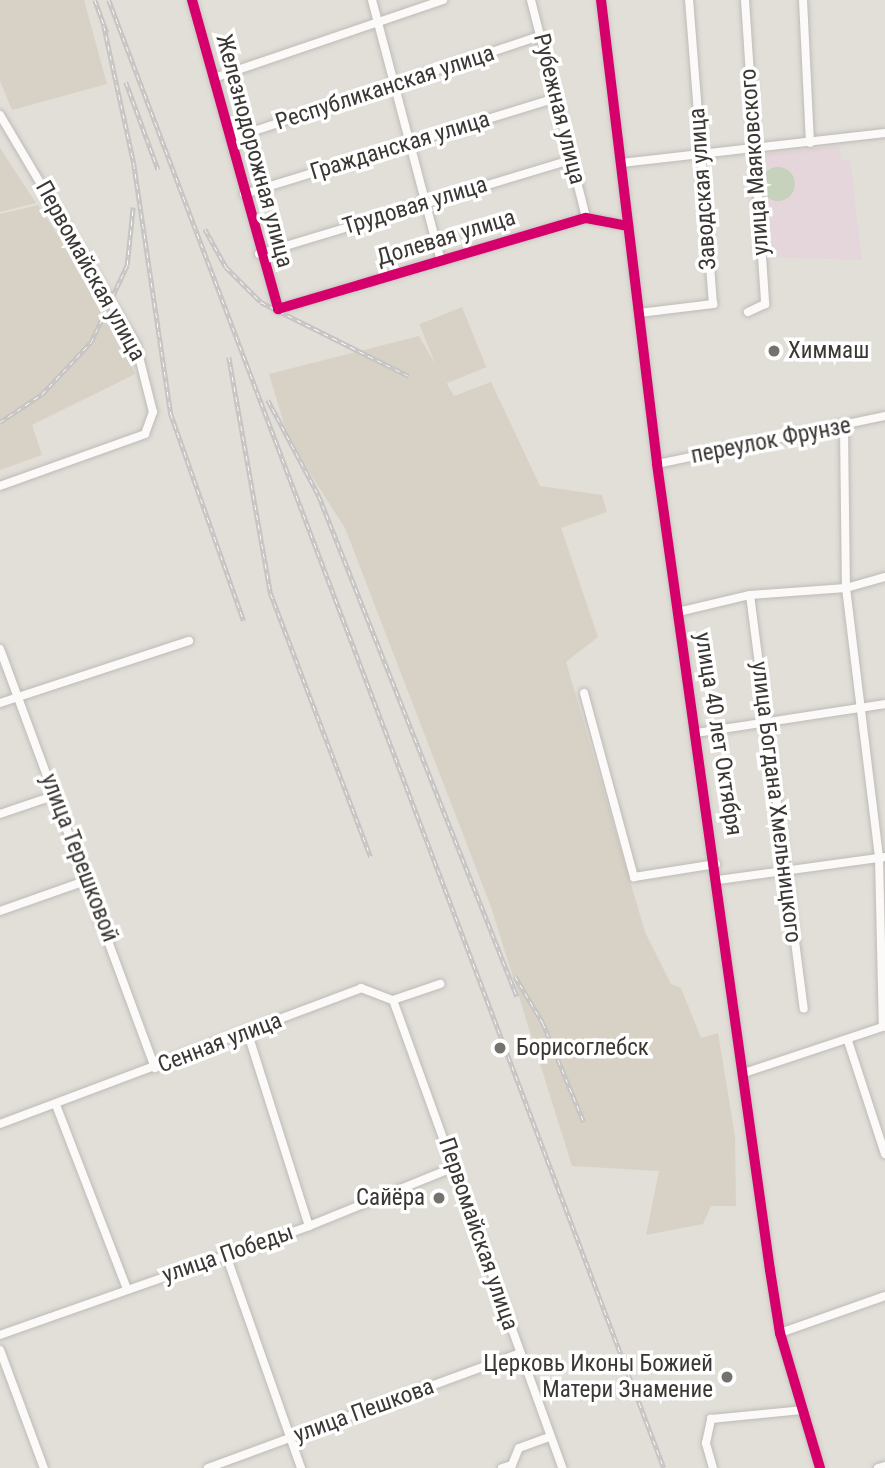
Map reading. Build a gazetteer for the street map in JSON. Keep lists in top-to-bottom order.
{
  "streets": {
    "street": [
      "Республиканская улица",
      "Рубежная улица",
      "Гражданская улица",
      "Железнодорожная улица",
      "улица Маяковского",
      "Заводская улица",
      "Трудовая улица",
      "Долевая улица",
      "Первомайская улица",
      "переулок Фрунзе",
      "улица 40 лет Октября",
      "улица Богдана Хмельницкого",
      "улица Терешковой",
      "Сенная улица",
      "улица Победы",
      "улица Пешкова"
    ]
  },
  "crossings": [
    ["Республиканская улица", "Рубежная улица"],
    ["Республиканская улица", "Железнодорожная улица"],
    ["Рубежная улица", "Гражданская улица"],
    ["Рубежная улица", "Трудовая улица"],
    ["Рубежная улица", "Долевая улица"],
    ["Гражданская улица", "Железнодорожная улица"],
    ["Железнодорожная улица", "Трудовая улица"],
    ["Железнодорожная улица", "Долевая улица"],
    ["Заводская улица", "улица 40 лет Октября"],
    ["Долевая улица", "улица 40 лет Октября"],
    ["Первомайская улица", "Сенная улица"],
    ["Первомайская улица", "улица Победы"],
    ["Первомайская улица", "улица Пешкова"],
    ["переулок Фрунзе", "улица 40 лет Октября"],
    ["улица Терешковой", "Сенная улица"]
  ],
  "places": [
    "Химмаш",
    "Борисоглебск",
    "Сайёра",
    "Церковь Иконы Божией Матери Знамение"
  ]
}
